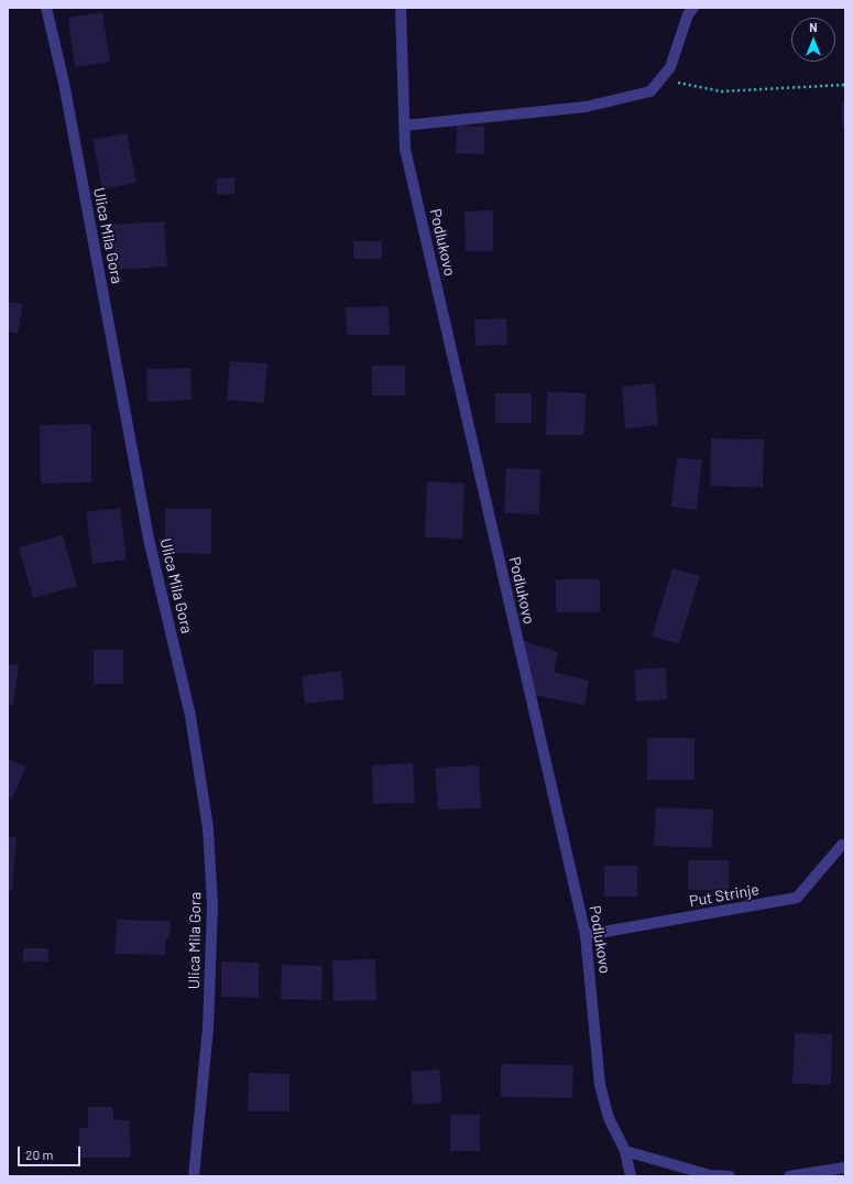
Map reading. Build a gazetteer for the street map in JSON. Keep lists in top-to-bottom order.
{
  "streets": {
    "street": ["Ulica Mila Gora", "Podlukovo", "Put Strinje"]
  },
  "crossings": [
    ["Podlukovo", "Put Strinje"]
  ],
  "scale_bar": "20 m",
  "north": "top"
}
